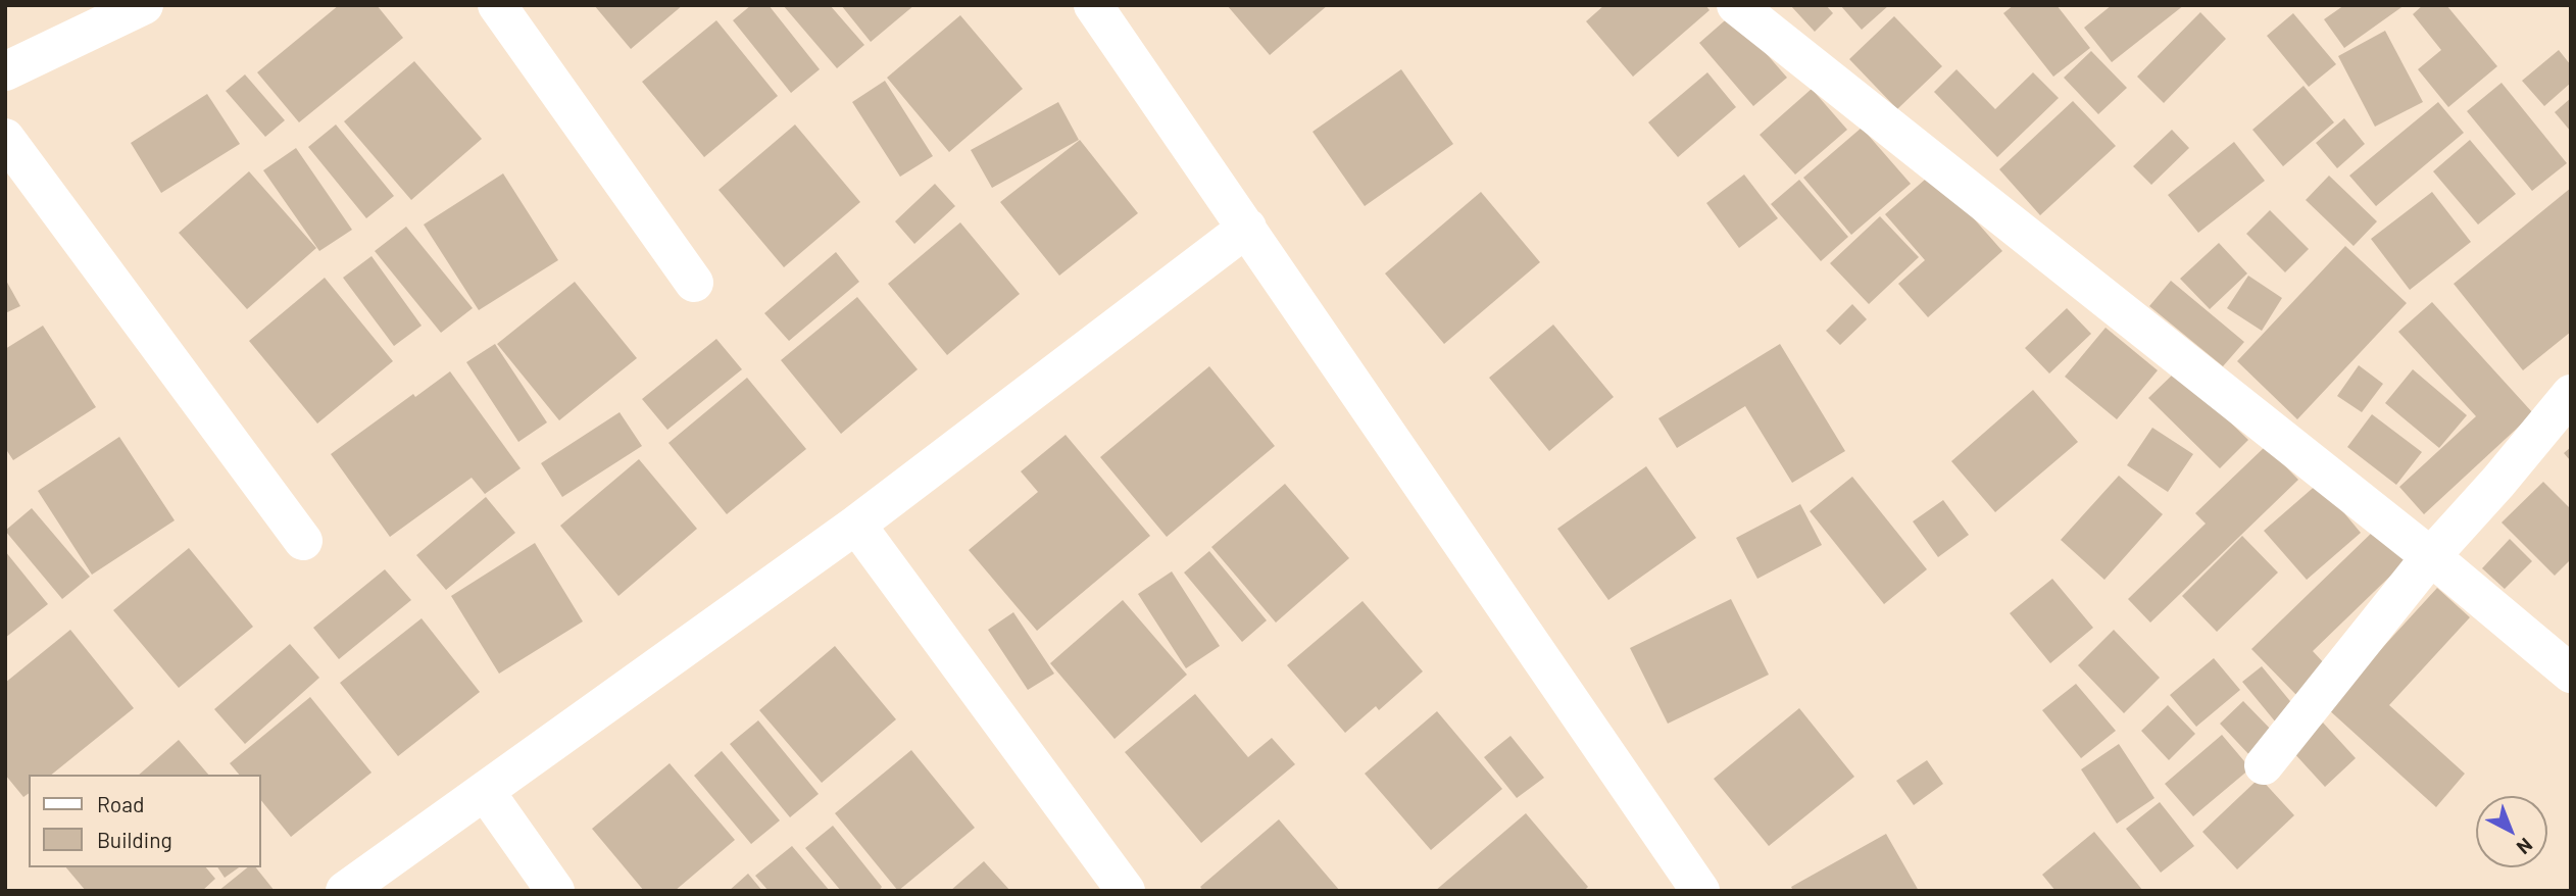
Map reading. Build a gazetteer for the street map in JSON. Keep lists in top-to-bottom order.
{
  "legend": ["Road", "Building"],
  "north": "bottom right"
}
